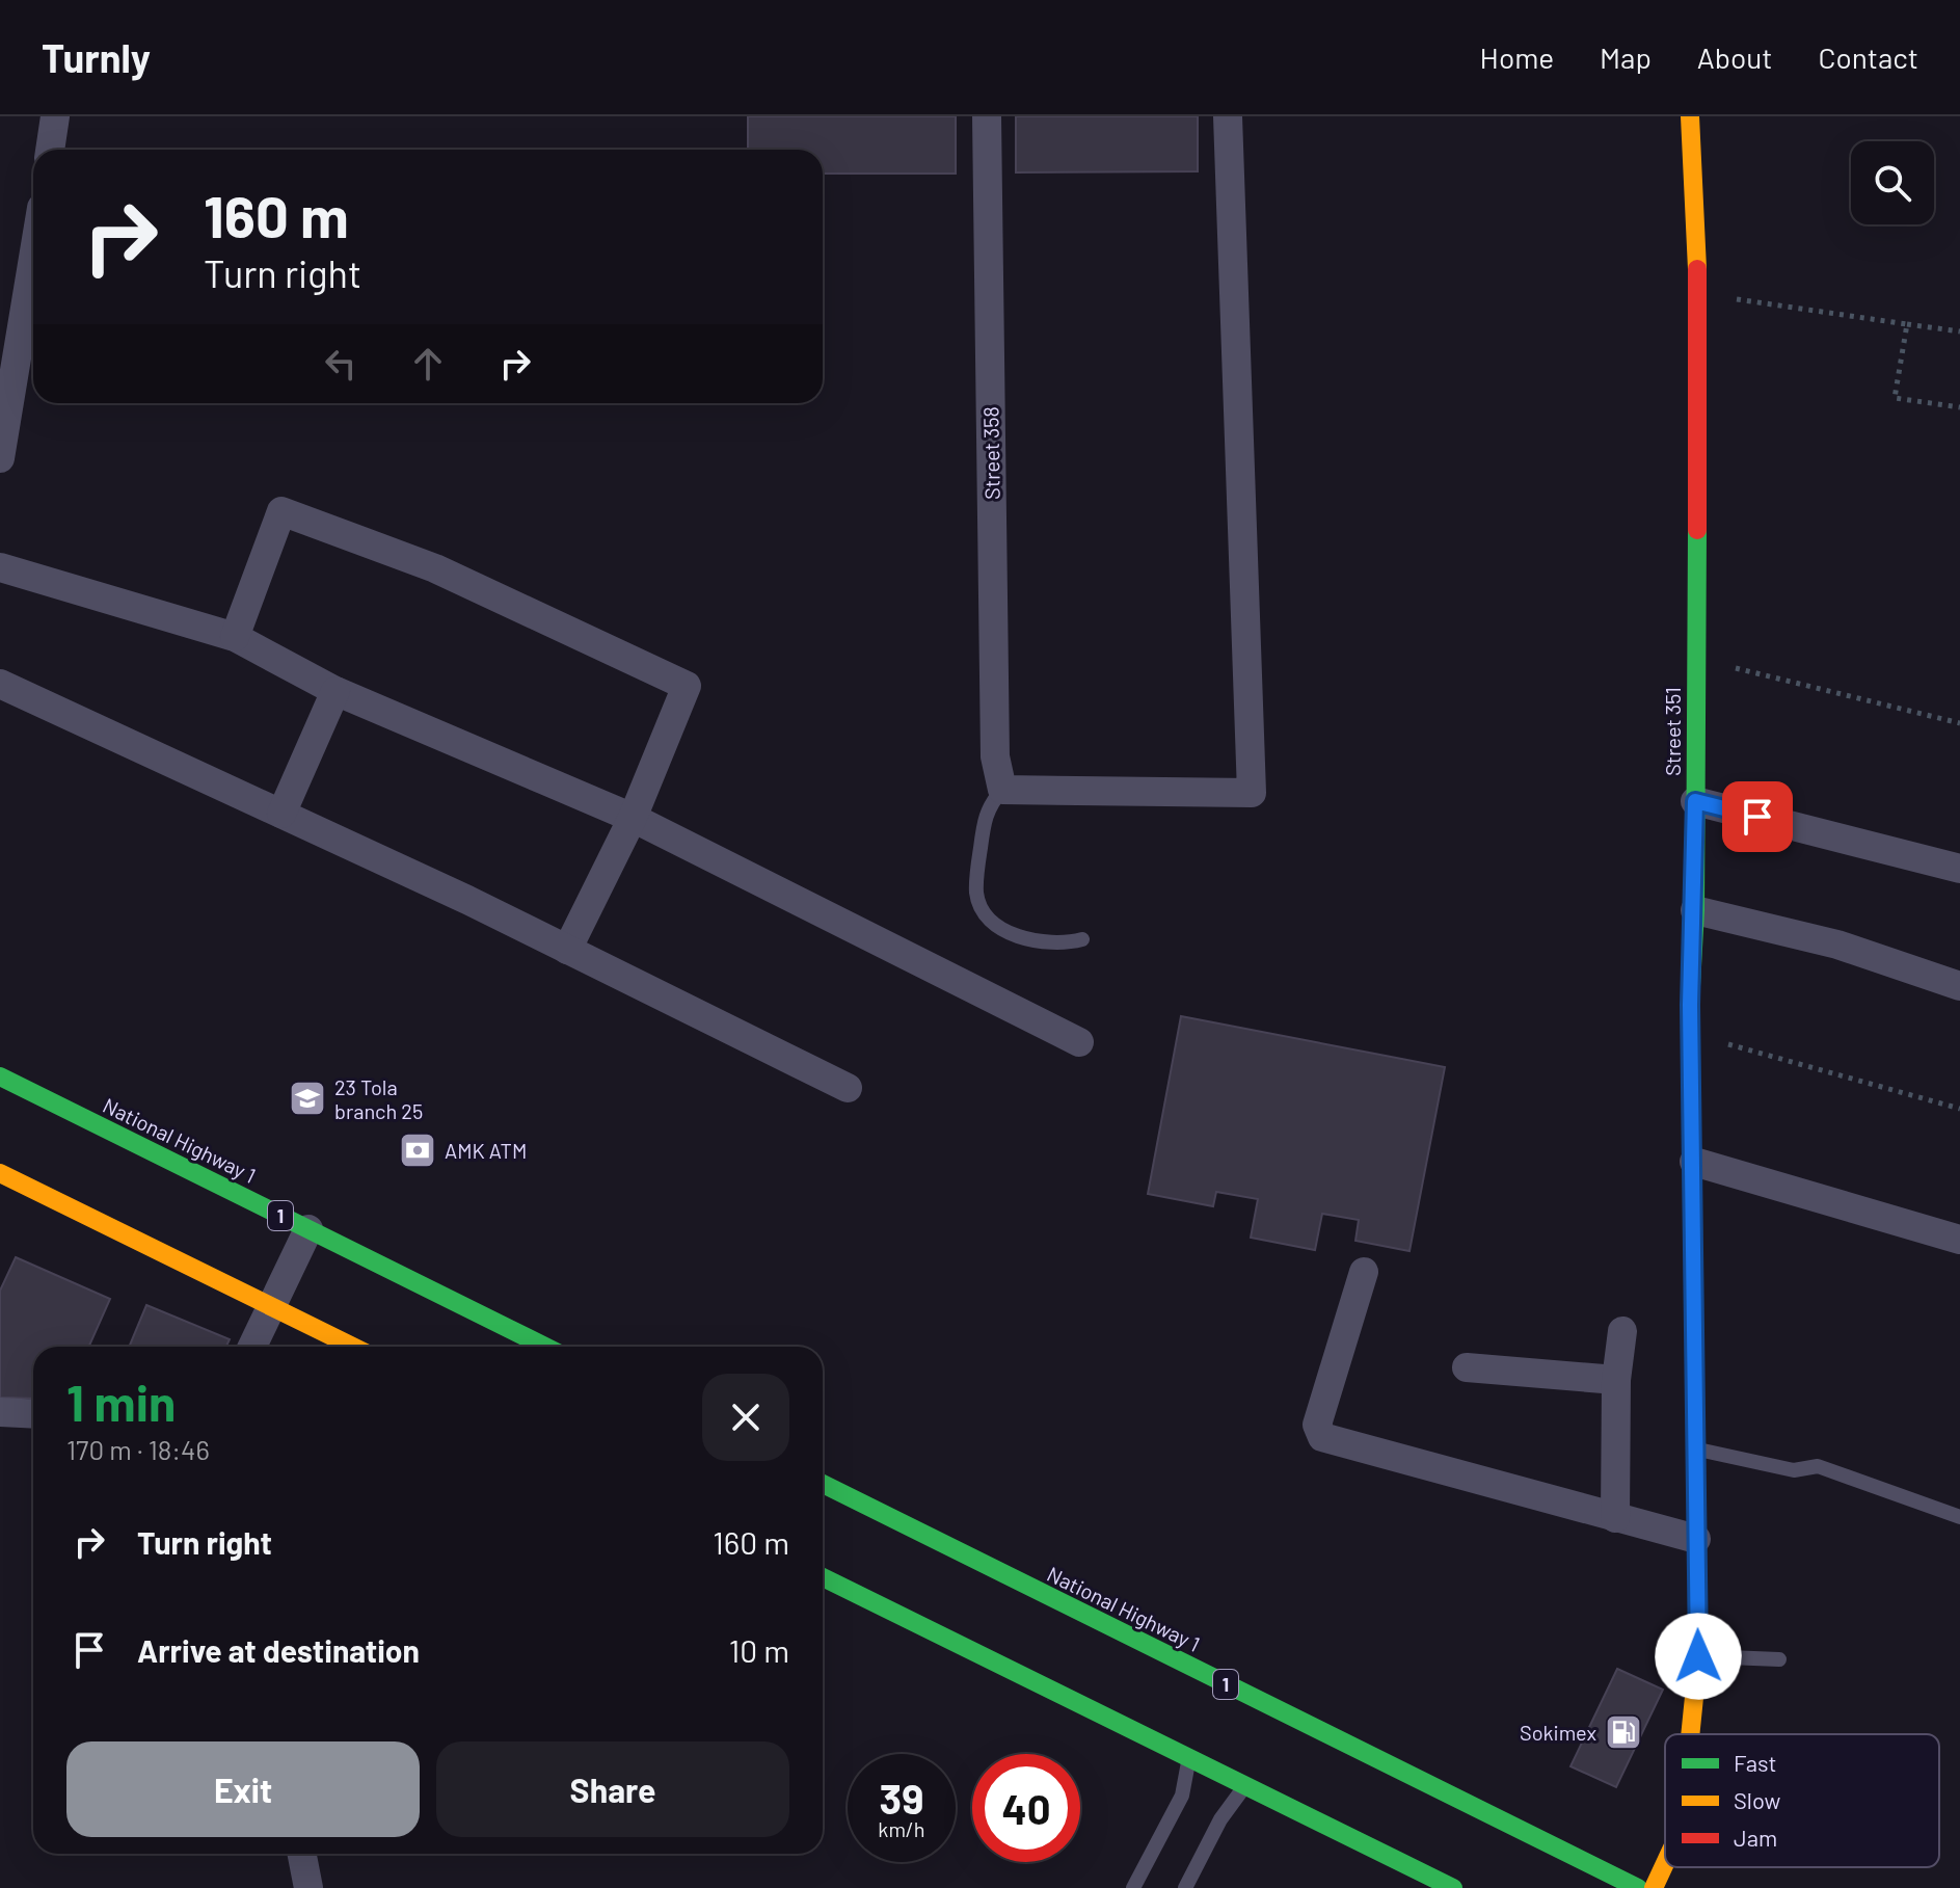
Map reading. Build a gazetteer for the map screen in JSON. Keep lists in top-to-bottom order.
{
  "streets": {
    "main road": ["Street 351", "National Highway 1", "1"],
    "street": ["Street 358"]
  },
  "places": {
    "school or university": ["23 Tola branch 25"],
    "bank": ["AMK ATM"],
    "fuel station": ["Sokimex"]
  },
  "legend": ["Fast", "Slow", "Jam"],
  "page": {
    "header": "Turnly",
    "nav": [
      "Home",
      "Map",
      "About",
      "Contact"
    ],
    "turn": ["160 m", "Turn right"],
    "heading": ["1 min", "170 m · 18:46"],
    "list": [
      {
        "name": "Turn right",
        "value": "160 m"
      },
      {
        "name": "Arrive at destination",
        "value": "10 m"
      }
    ],
    "buttons": ["Exit", "Share"],
    "speed": "39 km/h",
    "limit": "40"
  }
}
